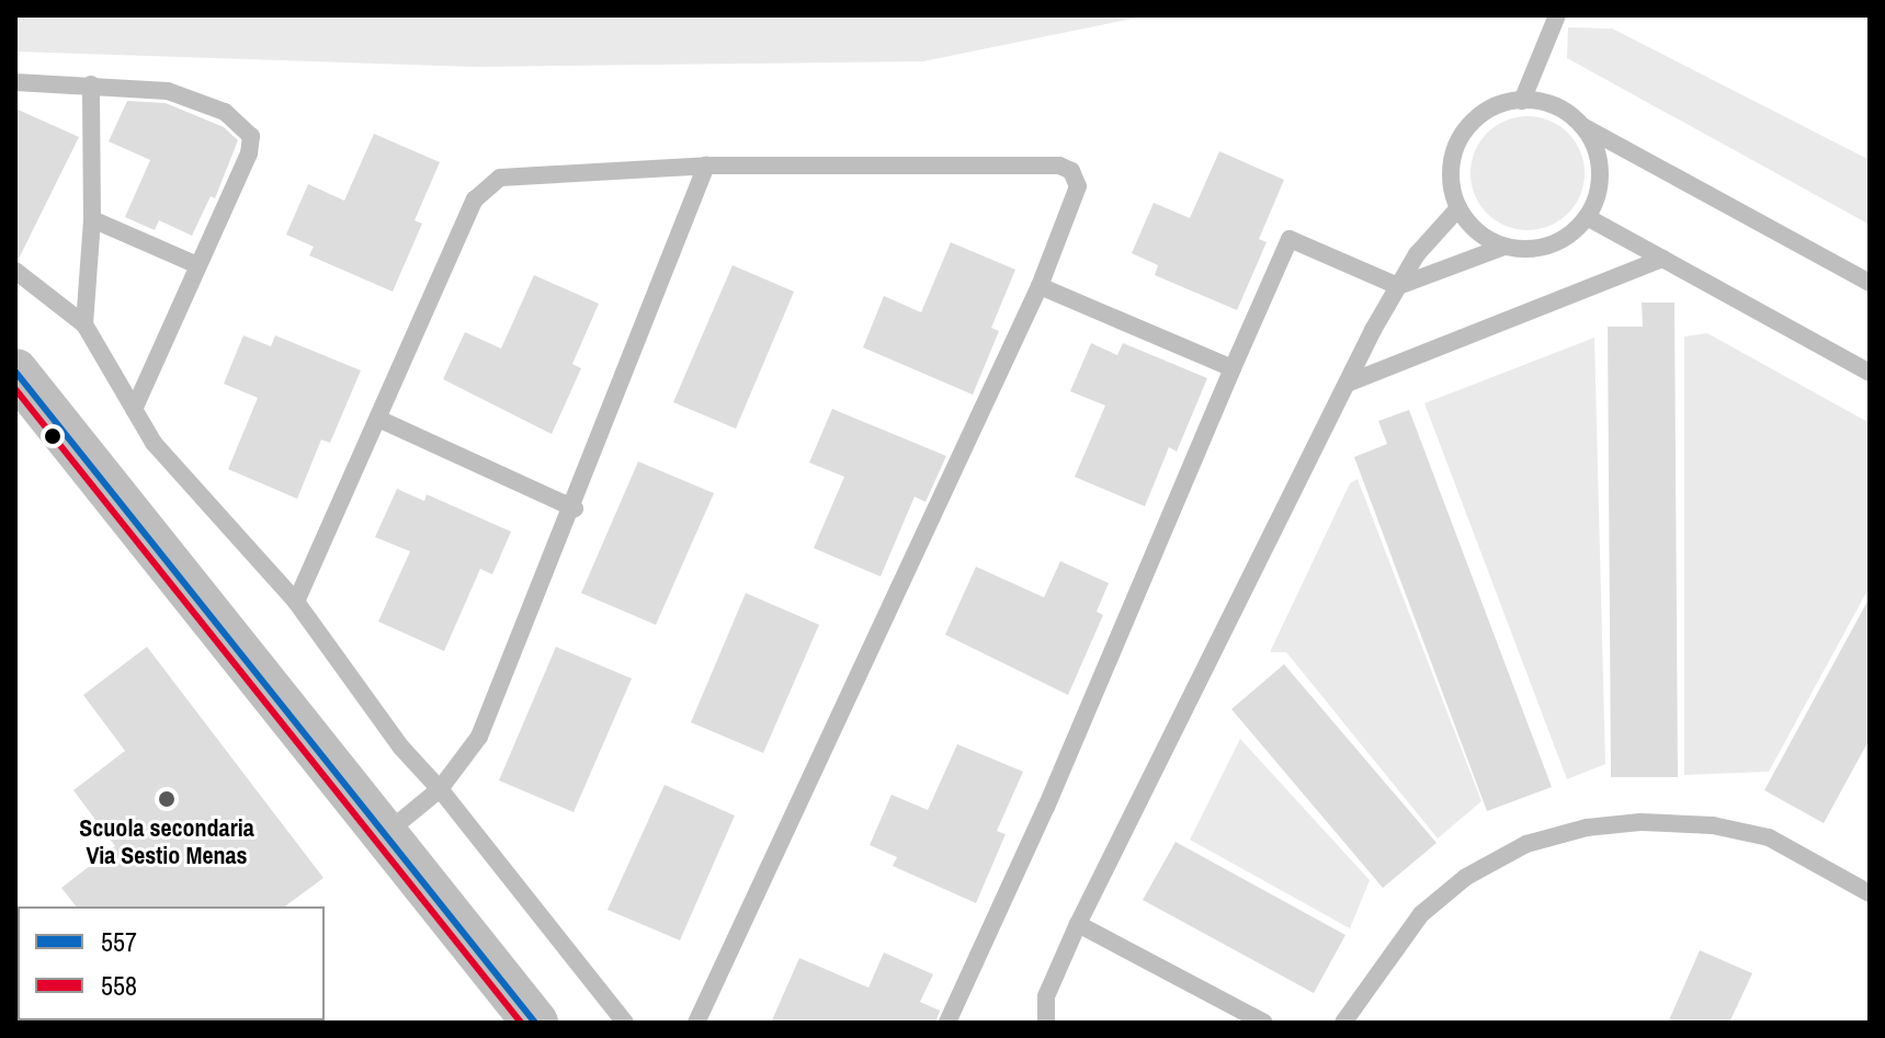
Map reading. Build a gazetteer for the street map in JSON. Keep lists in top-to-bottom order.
{
  "places": ["Scuola secondaria Via Sestio Menas"],
  "lines": ["transit line 557", "transit line 558"],
  "legend": ["557", "558"]
}
